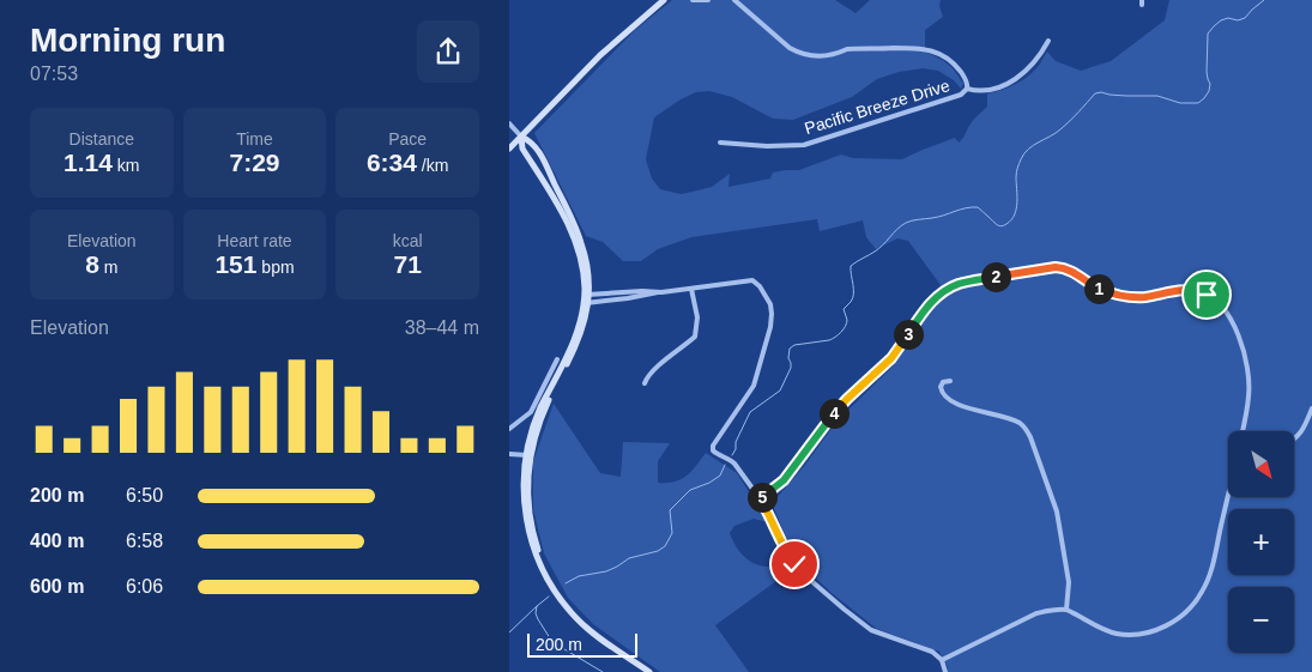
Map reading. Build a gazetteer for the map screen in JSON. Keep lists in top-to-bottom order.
{
  "streets": {
    "street": ["Pacific Breeze Drive"]
  },
  "scale_bar": "200 m",
  "north": "bottom right",
  "page": {
    "heading": ["Morning run", "07:53"],
    "stats": [
      ["Distance", "1.14 km"],
      ["Time", "7:29"],
      ["Pace", "6:34 /km"],
      ["Elevation", "8 m"],
      ["Heart rate", "151 bpm"],
      ["kcal", "71"]
    ],
    "pins": [
      "2",
      "1",
      "3",
      "4",
      "5"
    ],
    "chart": ["Elevation", "38–44 m"],
    "map_buttons": ["+", "−"],
    "list": [
      {
        "name": "200 m",
        "note": "6:50"
      },
      {
        "name": "400 m",
        "note": "6:58"
      },
      {
        "name": "600 m",
        "note": "6:06"
      }
    ],
    "scale": "200 m"
  }
}
